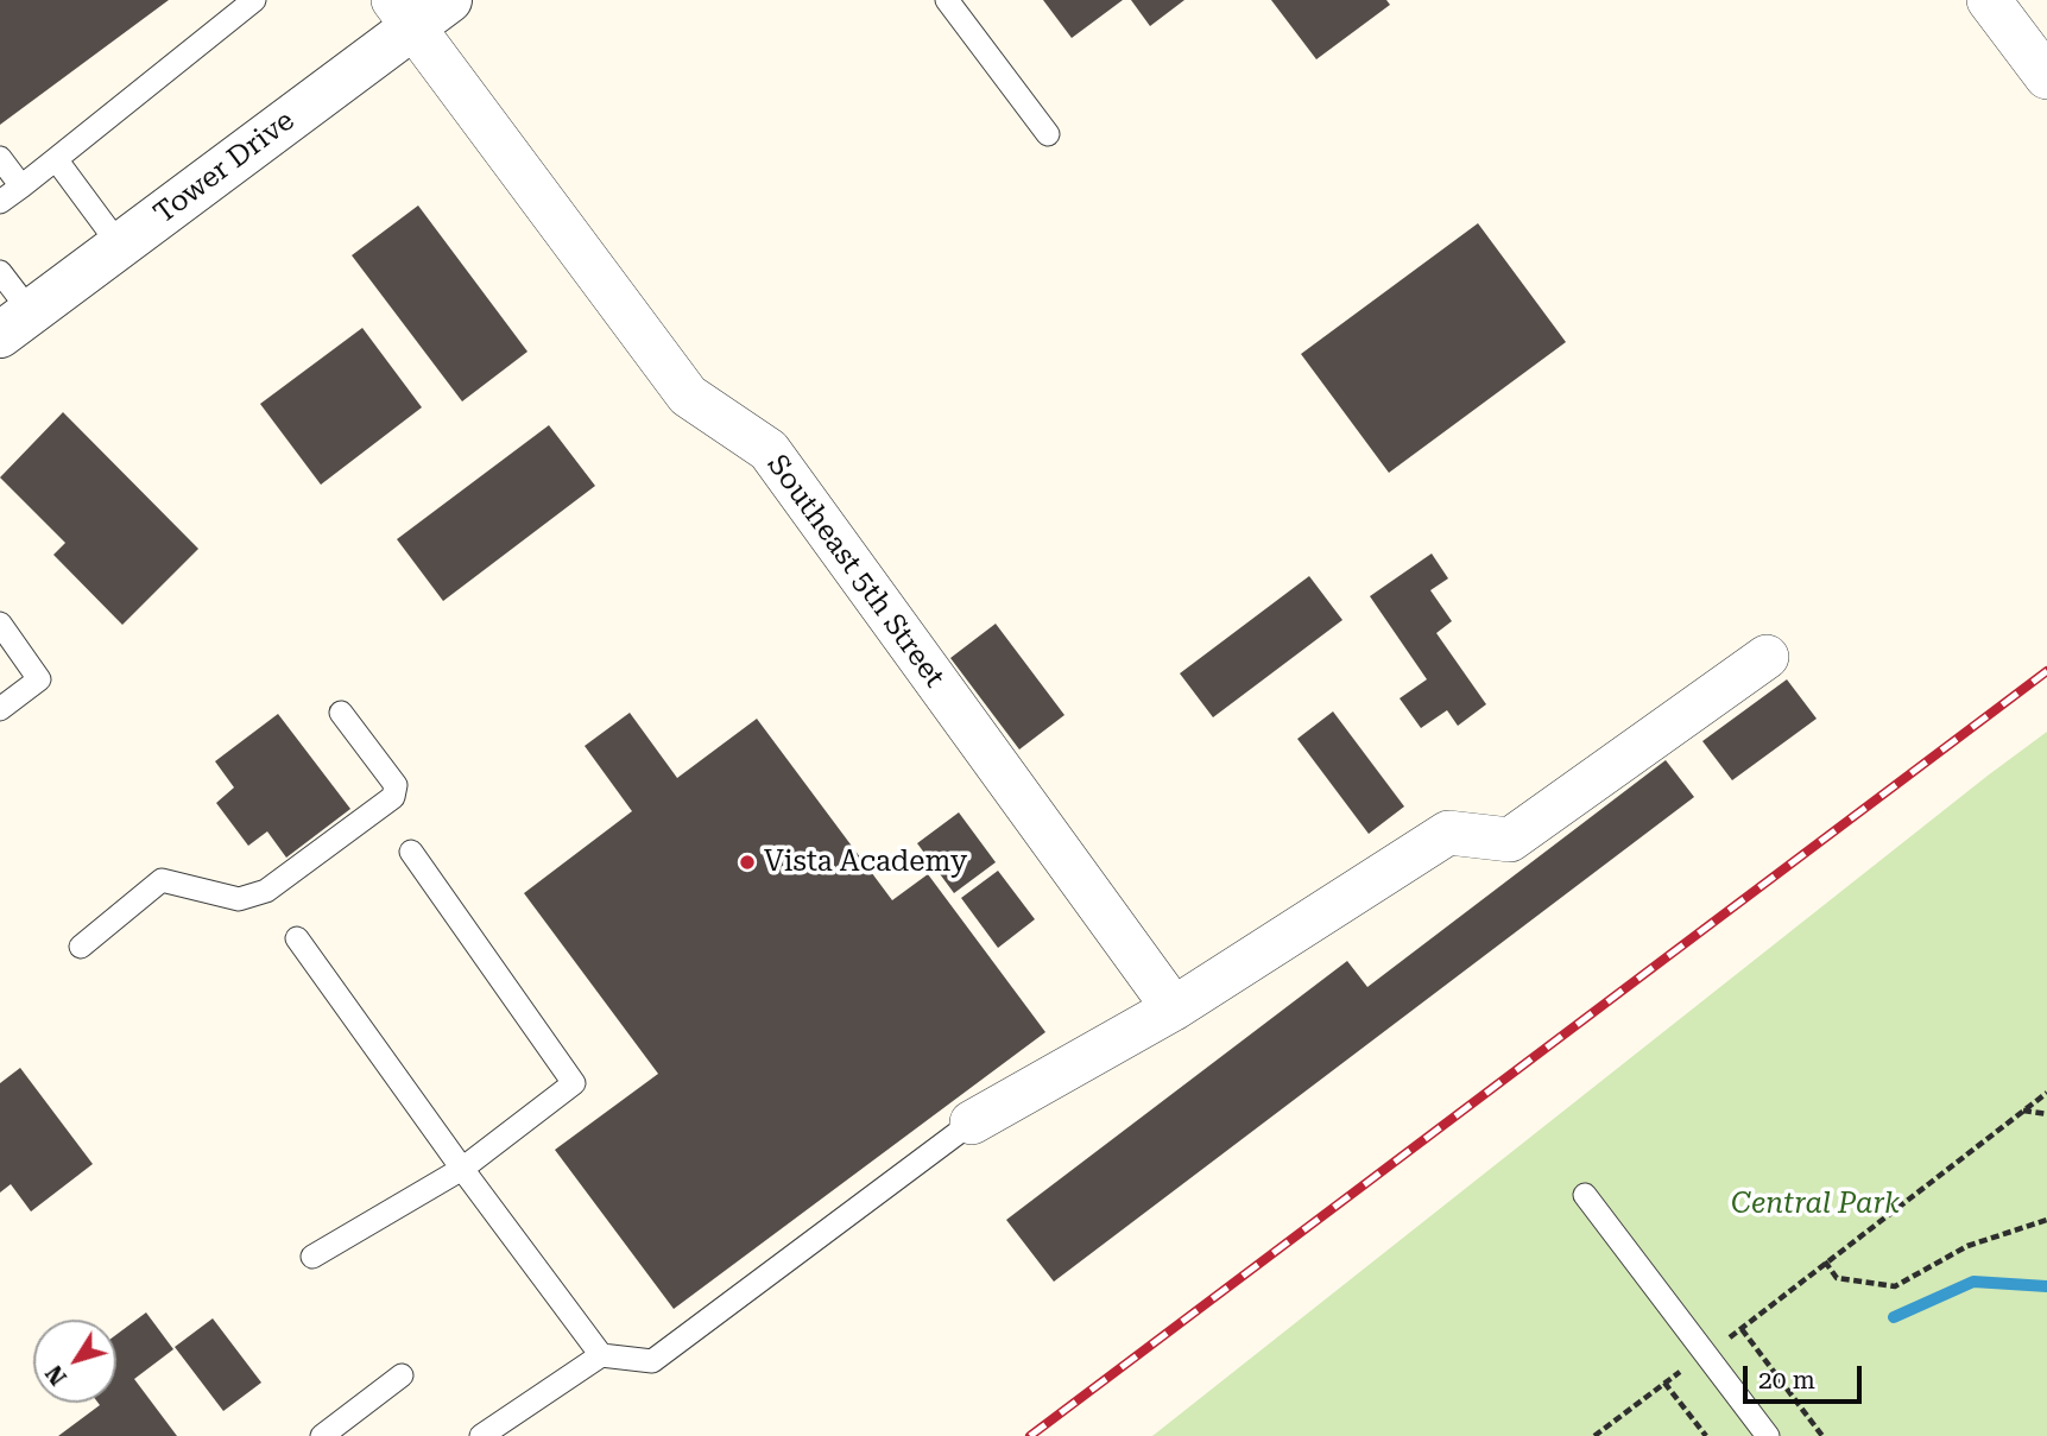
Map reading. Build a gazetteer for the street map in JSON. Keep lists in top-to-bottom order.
{
  "streets": {
    "street": ["Tower Drive", "Southeast 5th Street"]
  },
  "crossings": [
    ["Tower Drive", "Southeast 5th Street"]
  ],
  "parks": ["Central Park"],
  "places": ["Vista Academy"],
  "scale_bar": "20 m",
  "north": "bottom left"
}
